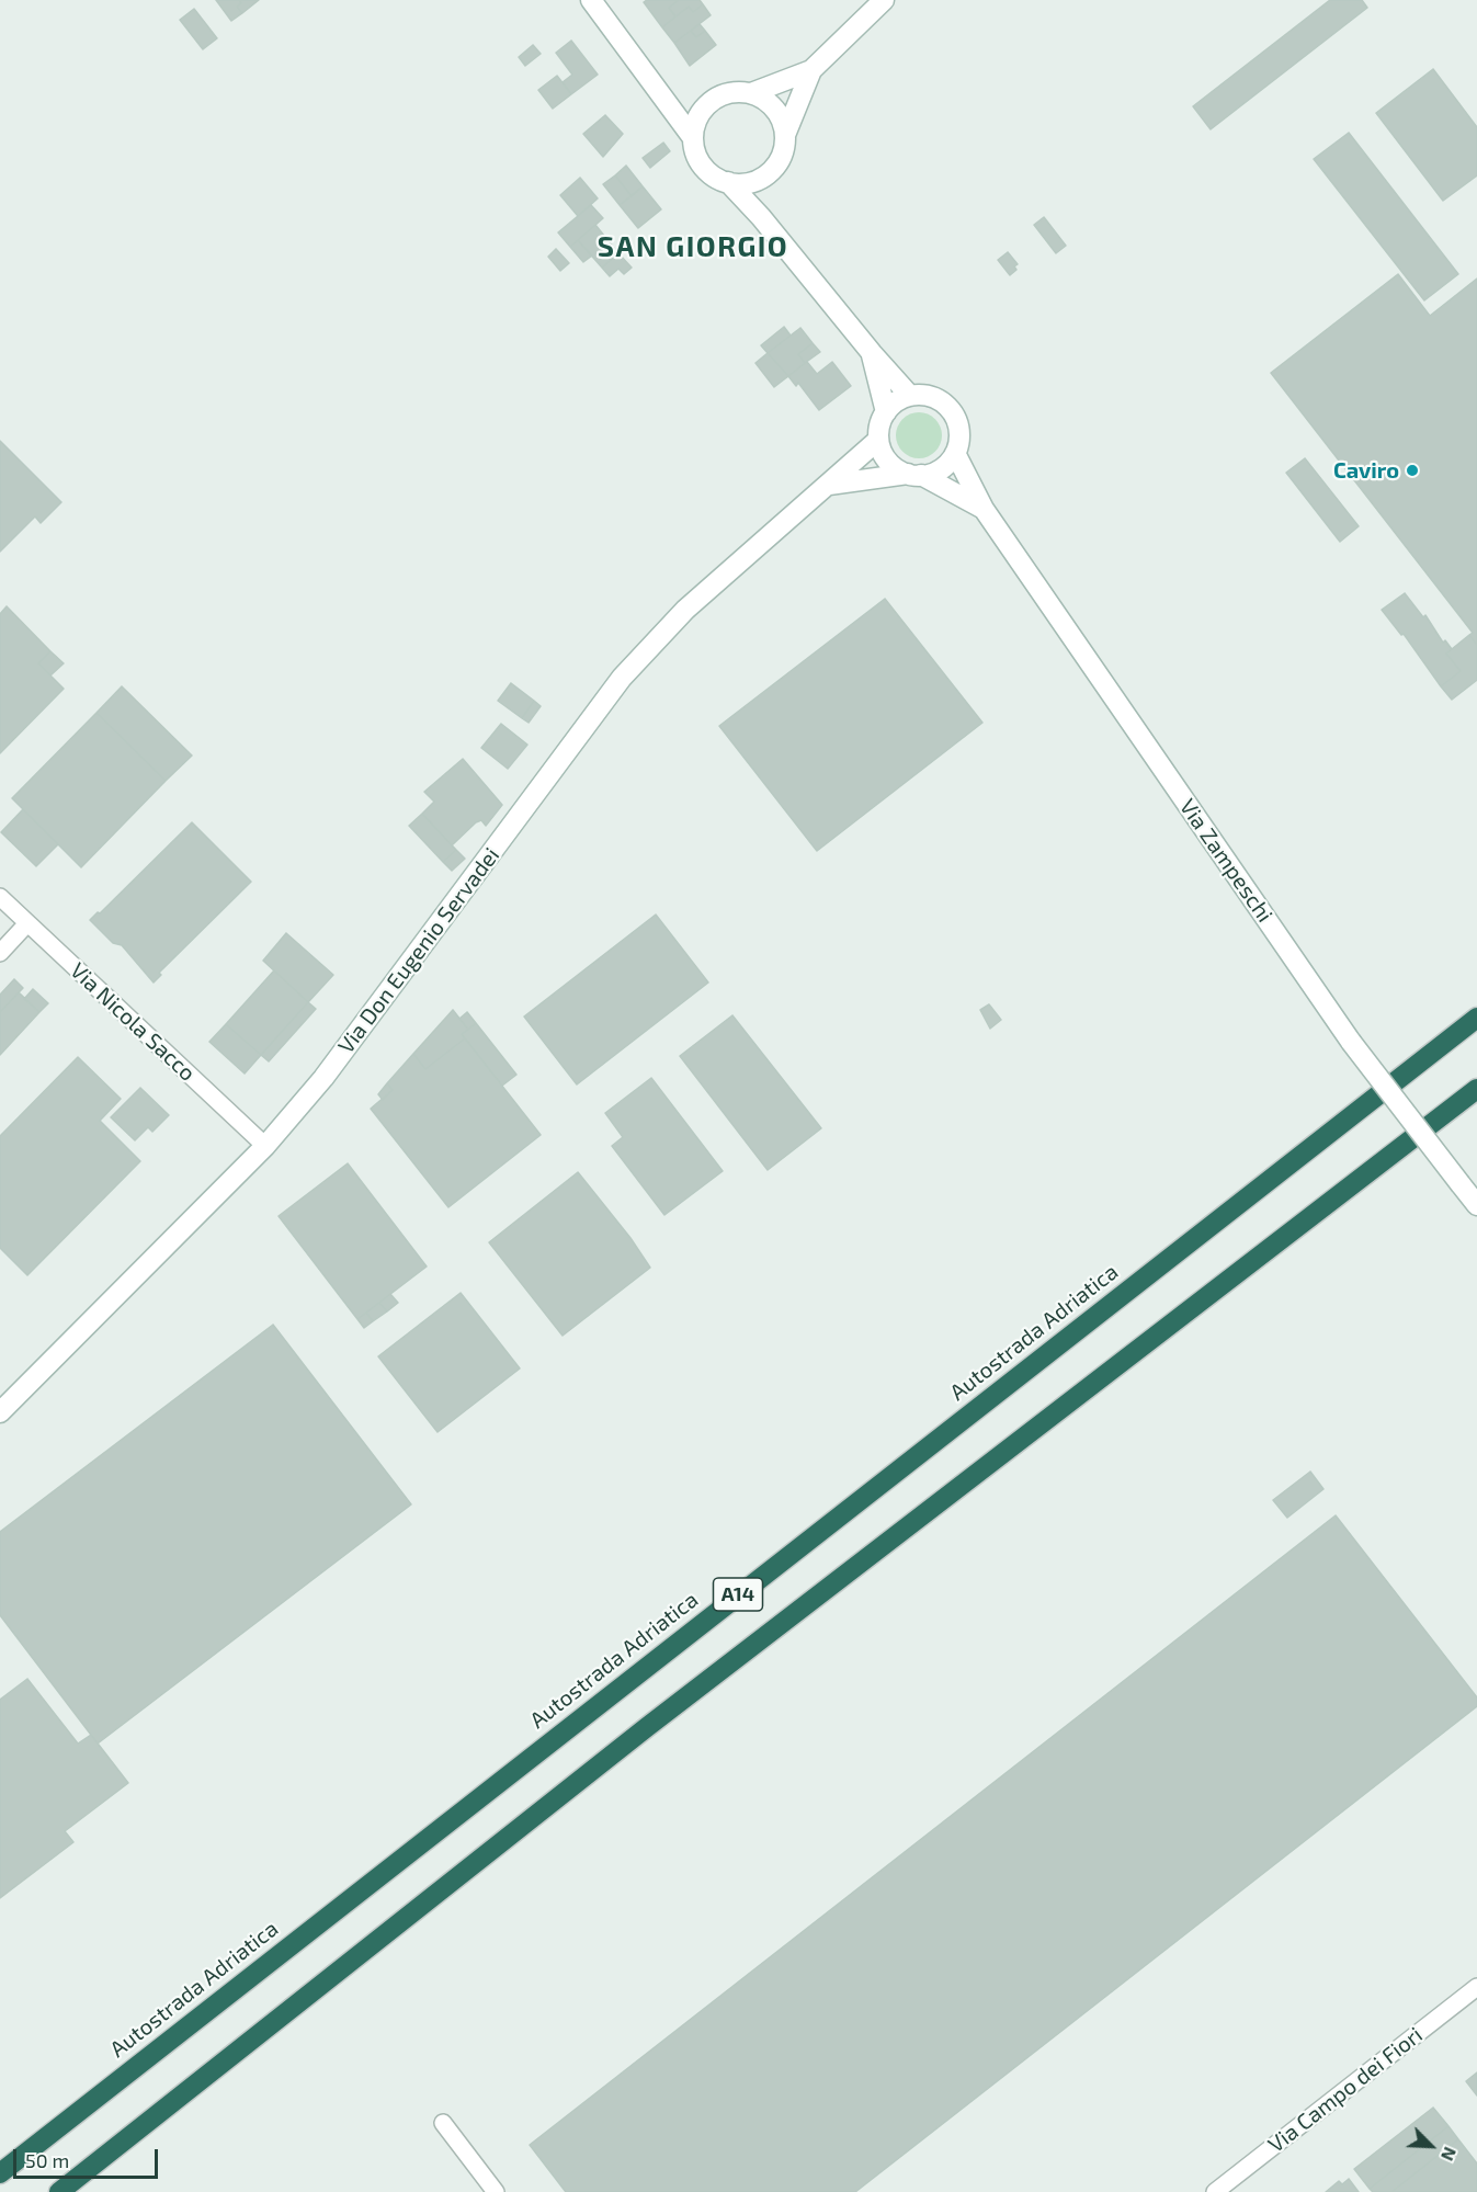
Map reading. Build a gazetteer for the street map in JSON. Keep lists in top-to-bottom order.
{
  "streets": {
    "highway": ["Autostrada Adriatica", "A14"],
    "street": [
      "Via Zampeschi",
      "Via Don Eugenio Servadei",
      "Via Nicola Sacco",
      "Via Campo dei Fiori"
    ]
  },
  "crossings": [
    ["Via Zampeschi", "Via Don Eugenio Servadei"],
    ["Via Don Eugenio Servadei", "Via Nicola Sacco"]
  ],
  "districts": ["SAN GIORGIO"],
  "places": ["Caviro"],
  "scale_bar": "50 m",
  "north": "bottom right"
}
